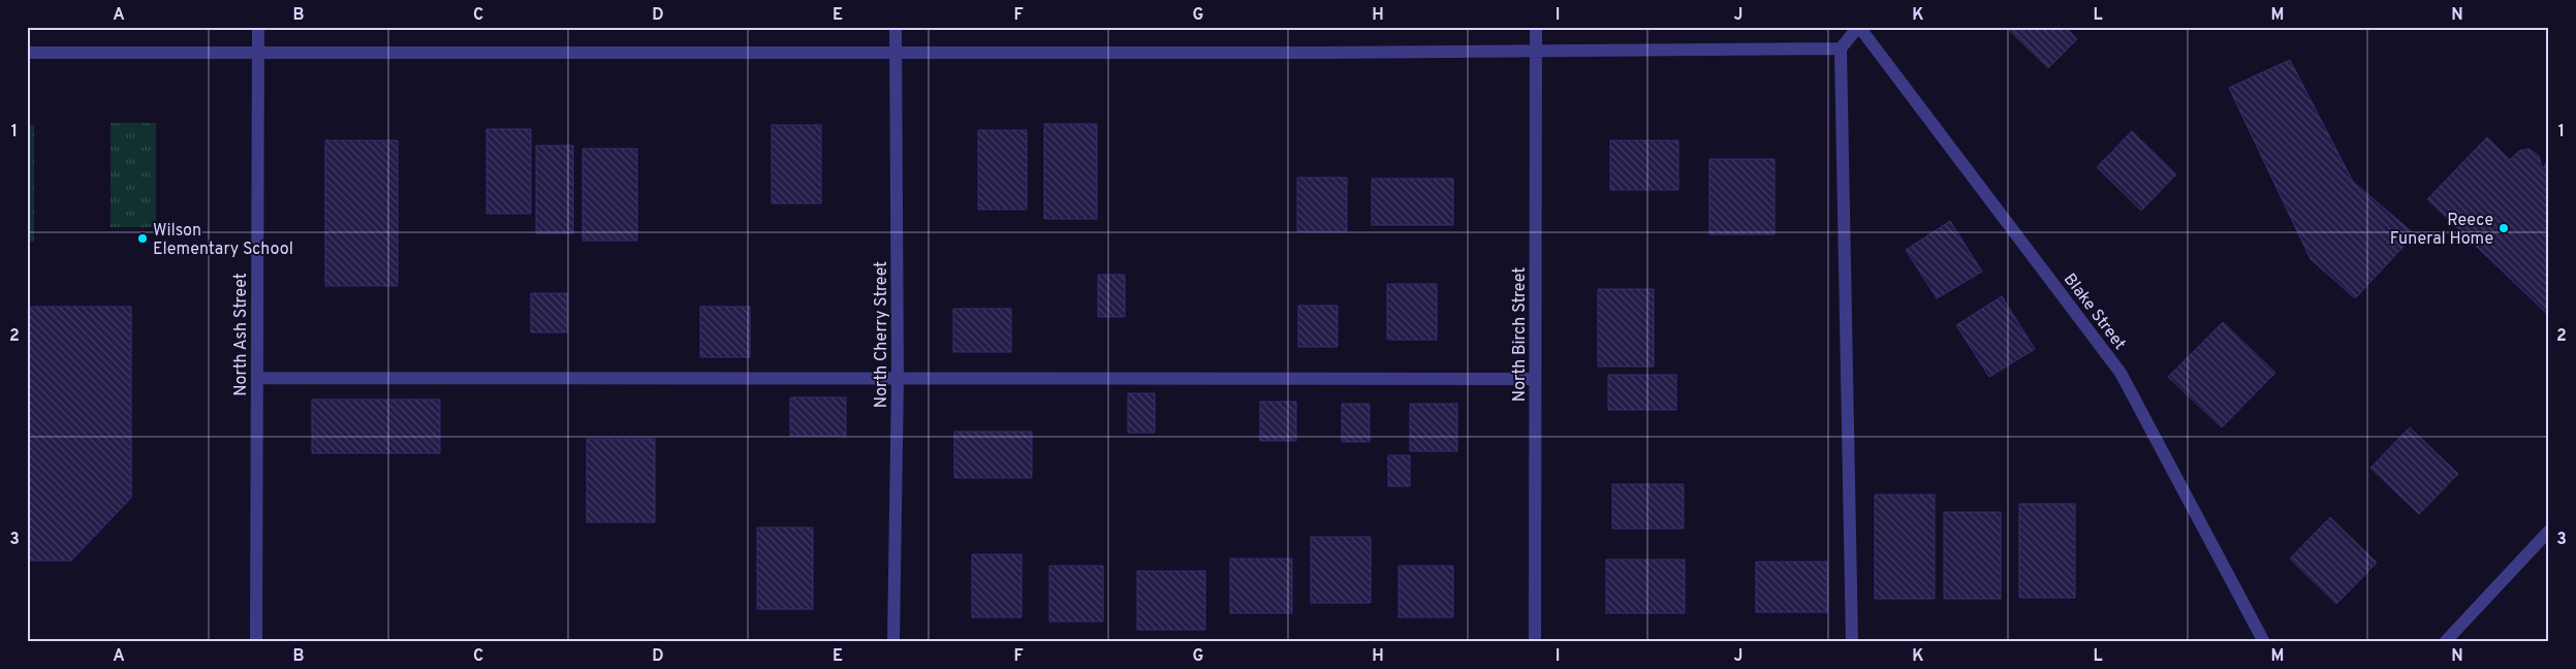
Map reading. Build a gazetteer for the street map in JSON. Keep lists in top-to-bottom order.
{
  "streets": {
    "street": [
      "Blake Street",
      "North Ash Street",
      "North Cherry Street",
      "North Birch Street"
    ]
  },
  "places": ["Reece Funeral Home", "Wilson Elementary School"],
  "grid": {
    "columns": [
      "A",
      "B",
      "C",
      "D",
      "E",
      "F",
      "G",
      "H",
      "I",
      "J",
      "K",
      "L",
      "M",
      "N"
    ],
    "rows": ["1", "2", "3"]
  }
}
